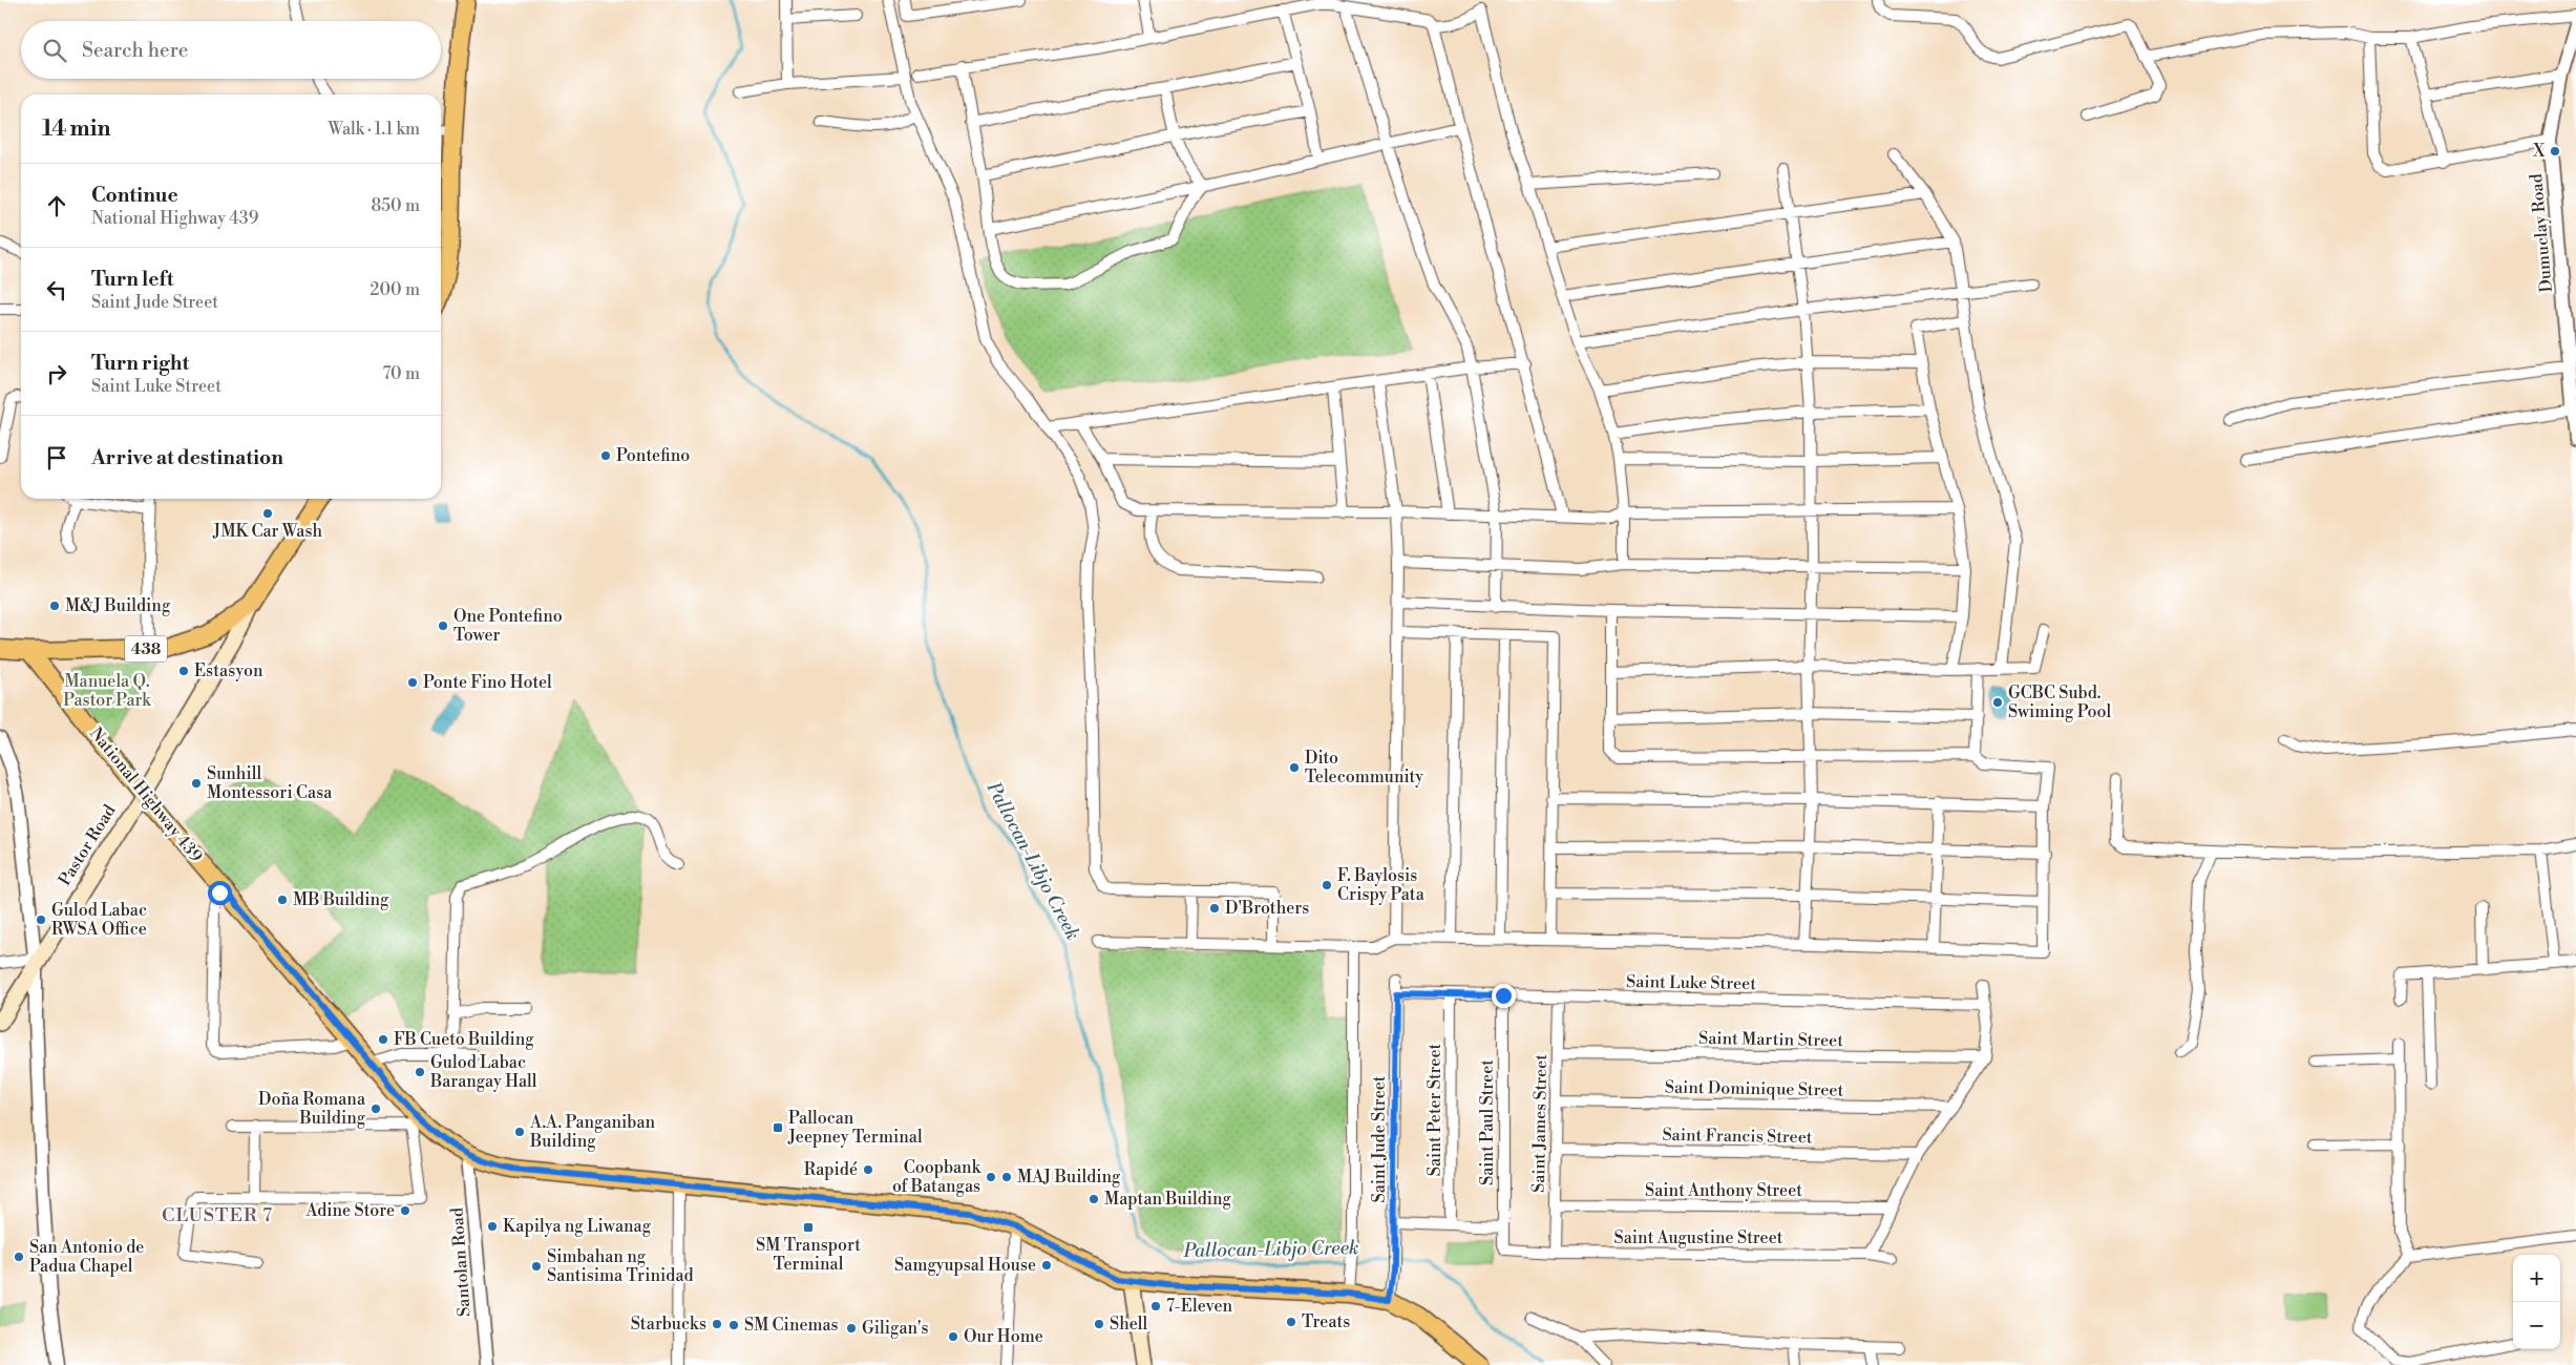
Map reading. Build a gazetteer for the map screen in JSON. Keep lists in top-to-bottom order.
{
  "streets": {
    "main road": ["438", "National Highway 439", "Pastor Road"],
    "street": [
      "Dumuclay Road",
      "Saint Luke Street",
      "Saint Martin Street",
      "Saint Dominique Street",
      "Saint Peter Street",
      "Saint Paul Street",
      "Saint James Street",
      "Saint Francis Street",
      "Saint Jude Street",
      "Saint Anthony Street",
      "Saint Augustine Street",
      "Santolan Road"
    ]
  },
  "crossings": [
    ["438", "National Highway 439"],
    ["438", "Pastor Road"],
    ["National Highway 439", "Pastor Road"],
    ["National Highway 439", "Saint Jude Street"],
    ["National Highway 439", "Santolan Road"],
    ["Saint Luke Street", "Saint Peter Street"],
    ["Saint Luke Street", "Saint Paul Street"],
    ["Saint Luke Street", "Saint James Street"],
    ["Saint Luke Street", "Saint Jude Street"],
    ["Saint Martin Street", "Saint James Street"],
    ["Saint Dominique Street", "Saint James Street"],
    ["Saint Paul Street", "Saint Augustine Street"],
    ["Saint James Street", "Saint Francis Street"],
    ["Saint James Street", "Saint Anthony Street"],
    ["Saint James Street", "Saint Augustine Street"]
  ],
  "districts": ["CLUSTER 7"],
  "water": ["Pallocan-Libjo Creek"],
  "parks": ["Manuela Q. Pastor Park"],
  "places": {
    "other": [
      "X",
      "Pontefino",
      "JMK Car Wash",
      "M&J Building",
      "One Pontefino Tower",
      "Estasyon",
      "Ponte Fino Hotel",
      "GCBC Subd. Swiming Pool",
      "Dito Telecommunity",
      "Sunhill Montessori Casa",
      "F. Baylosis Crispy Pata",
      "MB Building",
      "D'Brothers",
      "Gulod Labac RWSA Office",
      "FB Cueto Building",
      "Gulod Labac Barangay Hall",
      "Doña Romana Building",
      "A.A. Panganiban Building",
      "Rapidé",
      "Coopbank of Batangas",
      "MAJ Building",
      "Maptan Building",
      "Adine Store",
      "Kapilya ng Liwanag",
      "San Antonio de Padua Chapel",
      "Samgyupsal House",
      "Simbahan ng Santisima Trinidad",
      "7-Eleven",
      "Treats",
      "Starbucks",
      "Shell",
      "SM Cinemas",
      "Giligan's",
      "Our Home"
    ],
    "transit": ["Pallocan Jeepney Terminal", "SM Transport Terminal"]
  },
  "page": {
    "search": "Search here",
    "heading": ["14 min", "Walk · 1.1 km"],
    "list": [
      ["Continue", "National Highway 439", "850 m"],
      ["Turn left", "Saint Jude Street", "200 m"],
      ["Turn right", "Saint Luke Street", "70 m"],
      "Arrive at destination"
    ],
    "map_buttons": ["+", "−"]
  }
}
